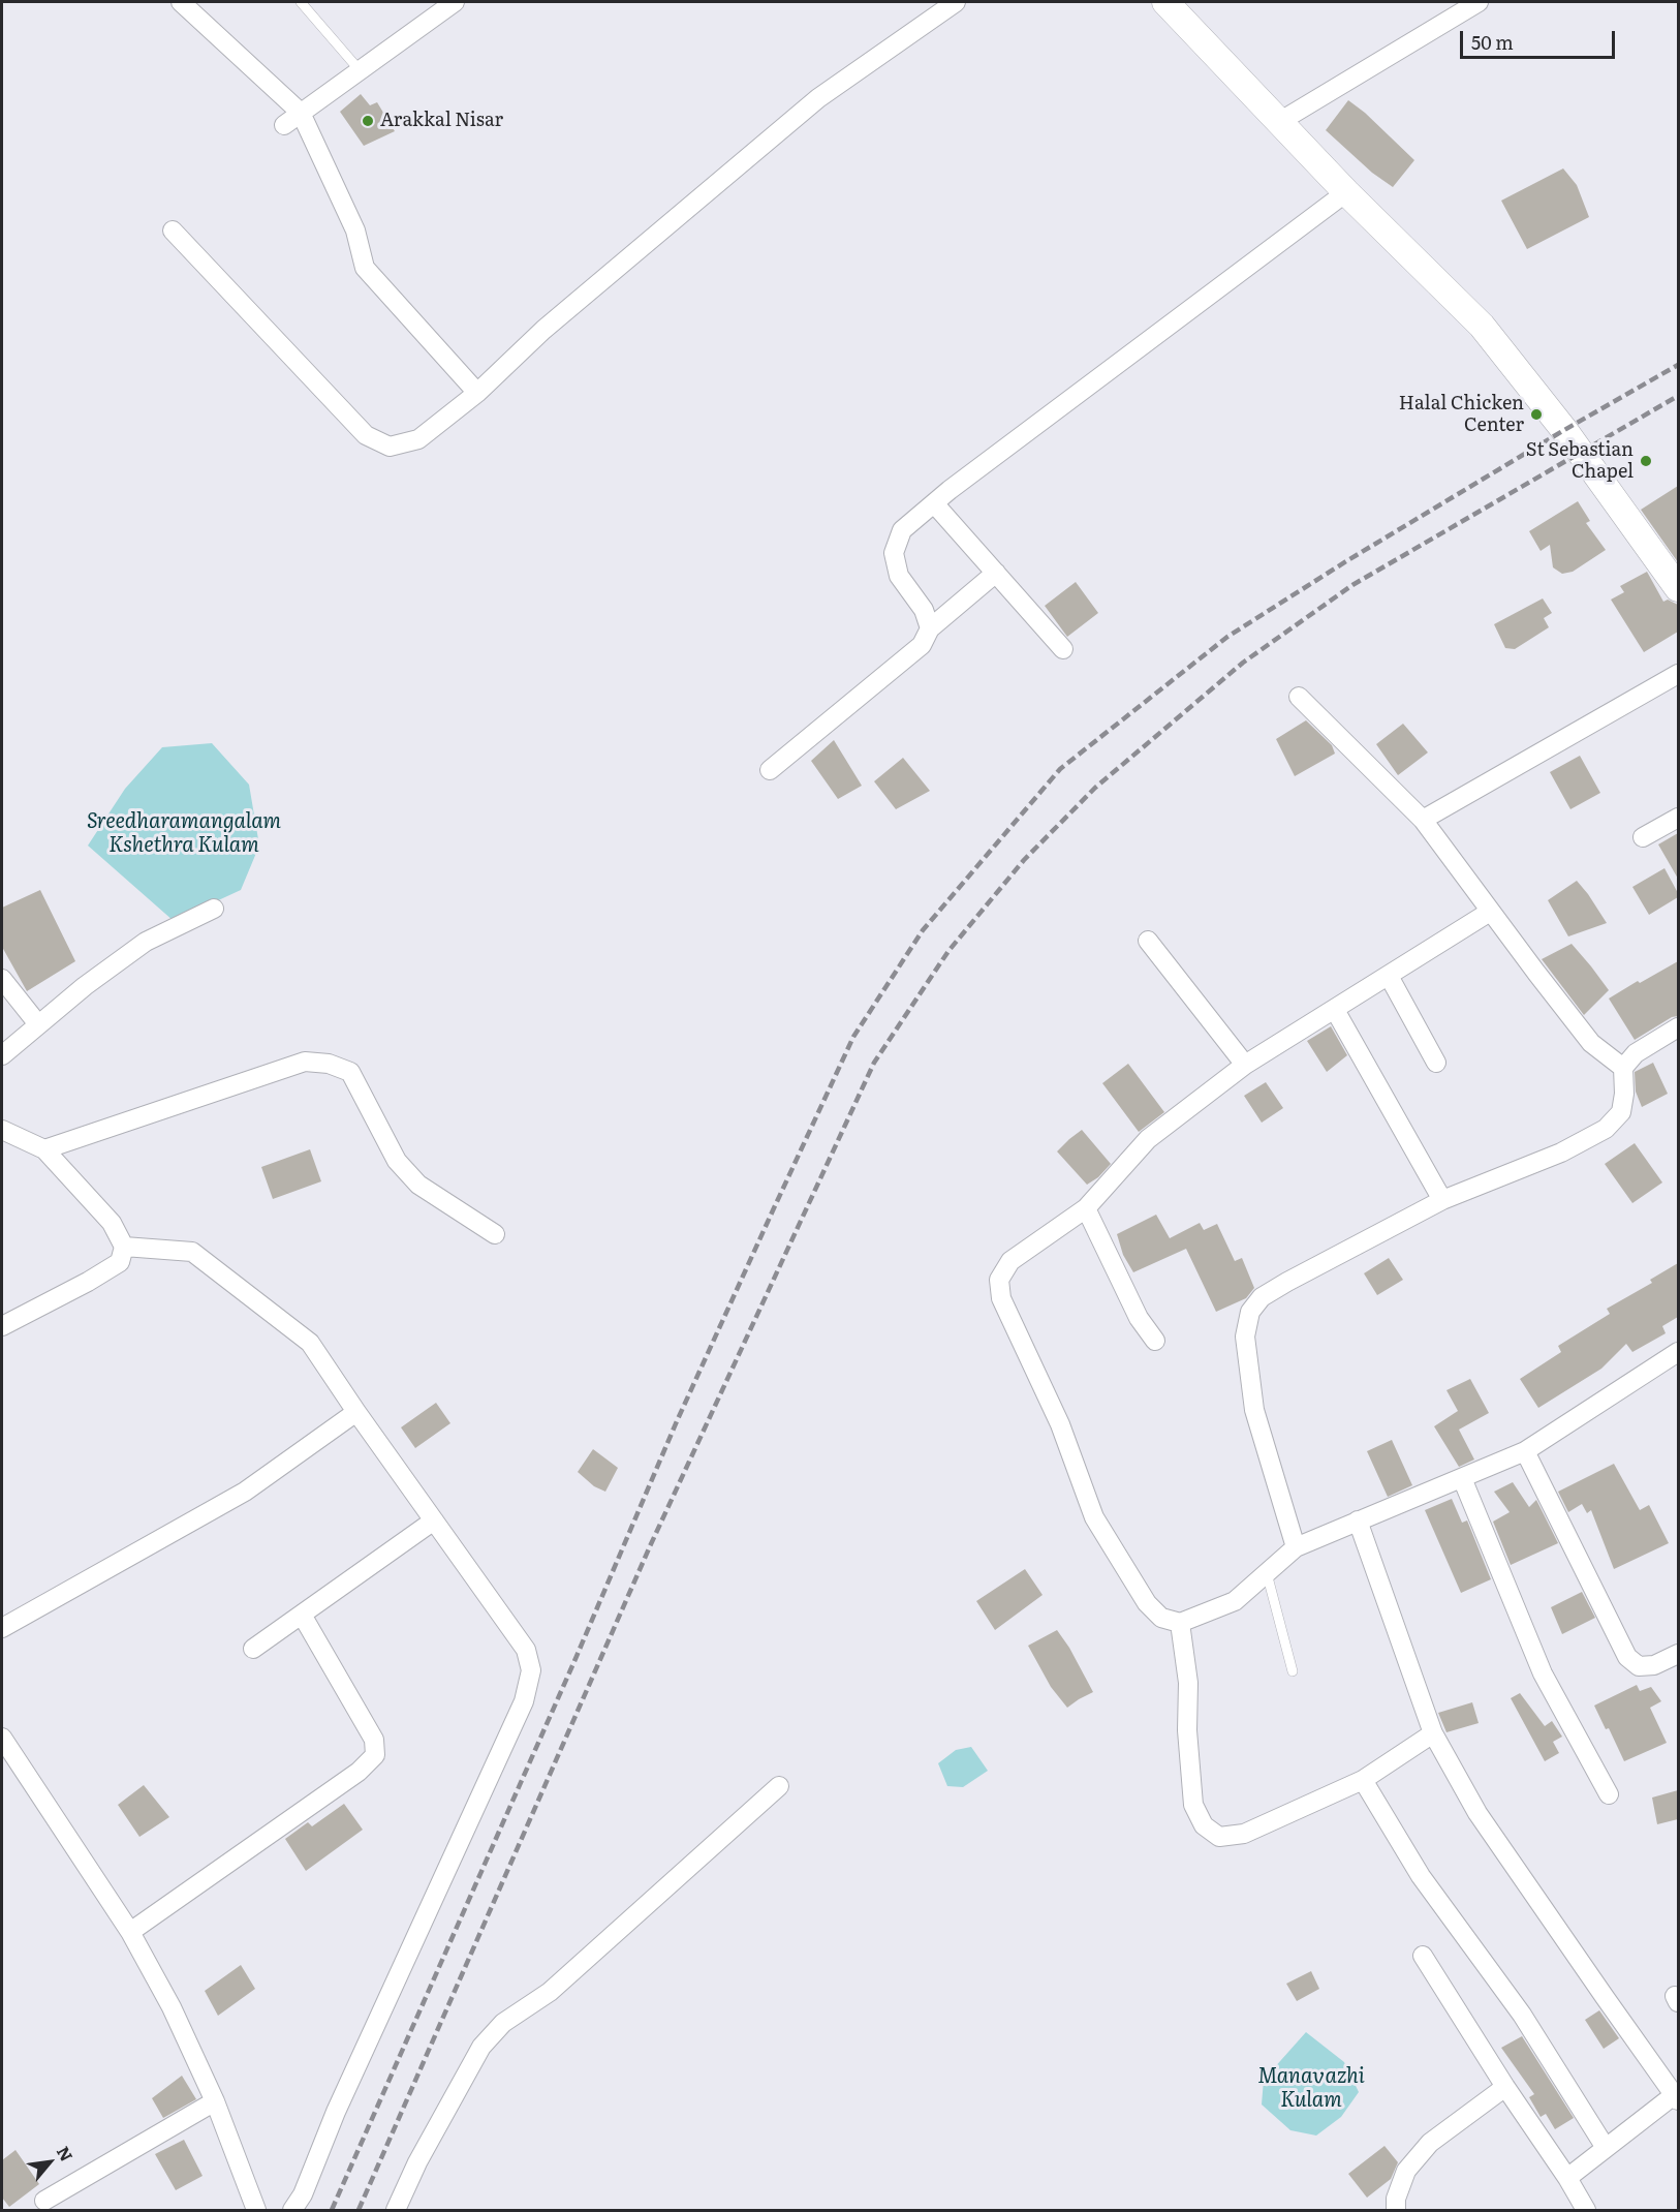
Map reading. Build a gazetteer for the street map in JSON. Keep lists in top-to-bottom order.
{
  "water": ["Sreedharamangalam Kshethra Kulam", "Manavazhi Kulam"],
  "places": ["Arakkal Nisar", "Halal Chicken Center", "St Sebastian Chapel"],
  "scale_bar": "50 m",
  "north": "top right"
}
